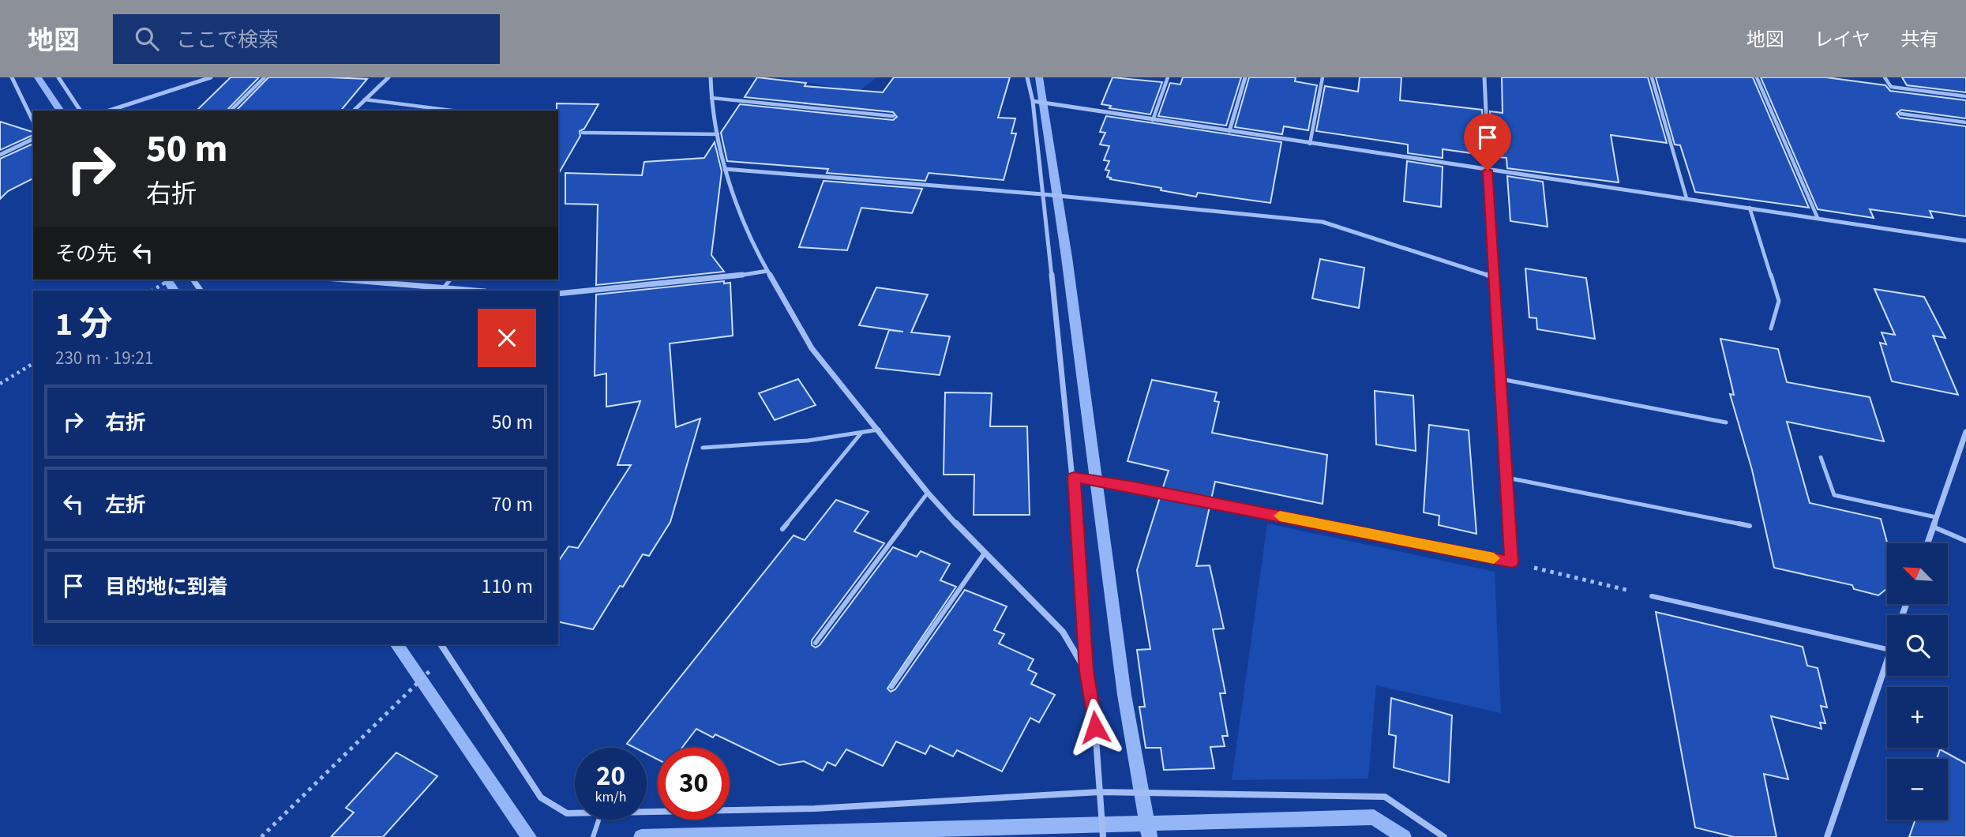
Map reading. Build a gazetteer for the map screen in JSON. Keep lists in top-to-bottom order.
{
  "north": "top left",
  "page": {
    "header": "地図",
    "search": "ここで検索",
    "nav": ["地図", "レイヤ", "共有"],
    "turn": ["50 m", "右折"],
    "then": "その先",
    "heading": ["1 分", "230 m · 19:21"],
    "list": [
      {
        "name": "右折",
        "value": "50 m"
      },
      {
        "name": "左折",
        "value": "70 m"
      },
      {
        "name": "目的地に到着",
        "value": "110 m"
      }
    ],
    "map_buttons": ["+", "−"],
    "speed": "20 km/h",
    "limit": "30"
  }
}
